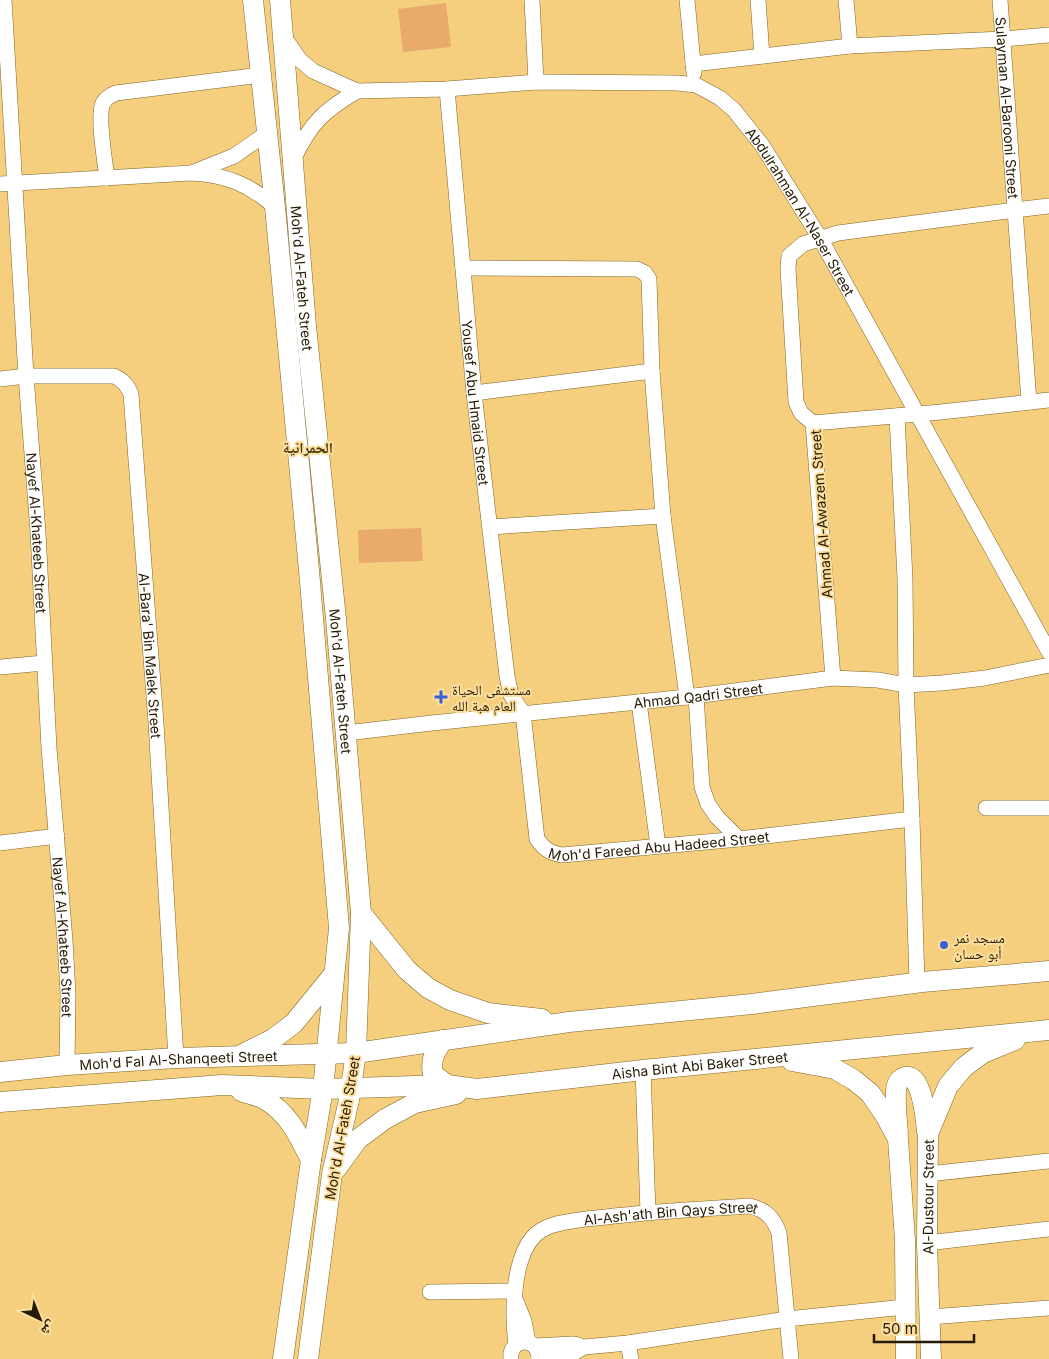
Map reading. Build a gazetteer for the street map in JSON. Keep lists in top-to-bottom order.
{
  "streets": {
    "main road": [
      "Moh'd Al-Fateh Street",
      "Moh'd Fal Al-Shanqeeti Street",
      "Aisha Bint Abi Baker Street",
      "Al-Dustour Street"
    ],
    "street": [
      "Sulayman Al-Barooni Street",
      "Abdulrahman Al-Naser Street",
      "Yousef Abu Hmaid Street",
      "Ahmad Al-Awazem Street",
      "Nayef Al-Khateeb Street",
      "Al-Bara' Bin Malek Street",
      "Ahmad Qadri Street",
      "Moh'd Fareed Abu Hadeed Street",
      "Al-Ash'ath Bin Qays Street"
    ]
  },
  "crossings": [
    ["Abdulrahman Al-Naser Street", "Moh'd Al-Fateh Street"],
    ["Abdulrahman Al-Naser Street", "Yousef Abu Hmaid Street"],
    ["Abdulrahman Al-Naser Street", "Ahmad Al-Awazem Street"],
    ["Moh'd Al-Fateh Street", "Ahmad Qadri Street"],
    ["Moh'd Al-Fateh Street", "Moh'd Fal Al-Shanqeeti Street"],
    ["Moh'd Al-Fateh Street", "Aisha Bint Abi Baker Street"],
    ["Yousef Abu Hmaid Street", "Ahmad Qadri Street"],
    ["Yousef Abu Hmaid Street", "Moh'd Fareed Abu Hadeed Street"],
    ["Ahmad Al-Awazem Street", "Ahmad Qadri Street"],
    ["Nayef Al-Khateeb Street", "Al-Bara' Bin Malek Street"],
    ["Nayef Al-Khateeb Street", "Moh'd Fal Al-Shanqeeti Street"],
    ["Al-Bara' Bin Malek Street", "Moh'd Fal Al-Shanqeeti Street"],
    ["Ahmad Qadri Street", "Moh'd Fareed Abu Hadeed Street"],
    ["Moh'd Fal Al-Shanqeeti Street", "Aisha Bint Abi Baker Street"],
    ["Aisha Bint Abi Baker Street", "Al-Dustour Street"]
  ],
  "districts": ["الحمرانية"],
  "places": {
    "health": ["مستشفى الحياة العام هبة الله"],
    "other": ["مسجد نمر أبو حسان"]
  },
  "scale_bar": "50 m",
  "north": "bottom right"
}
